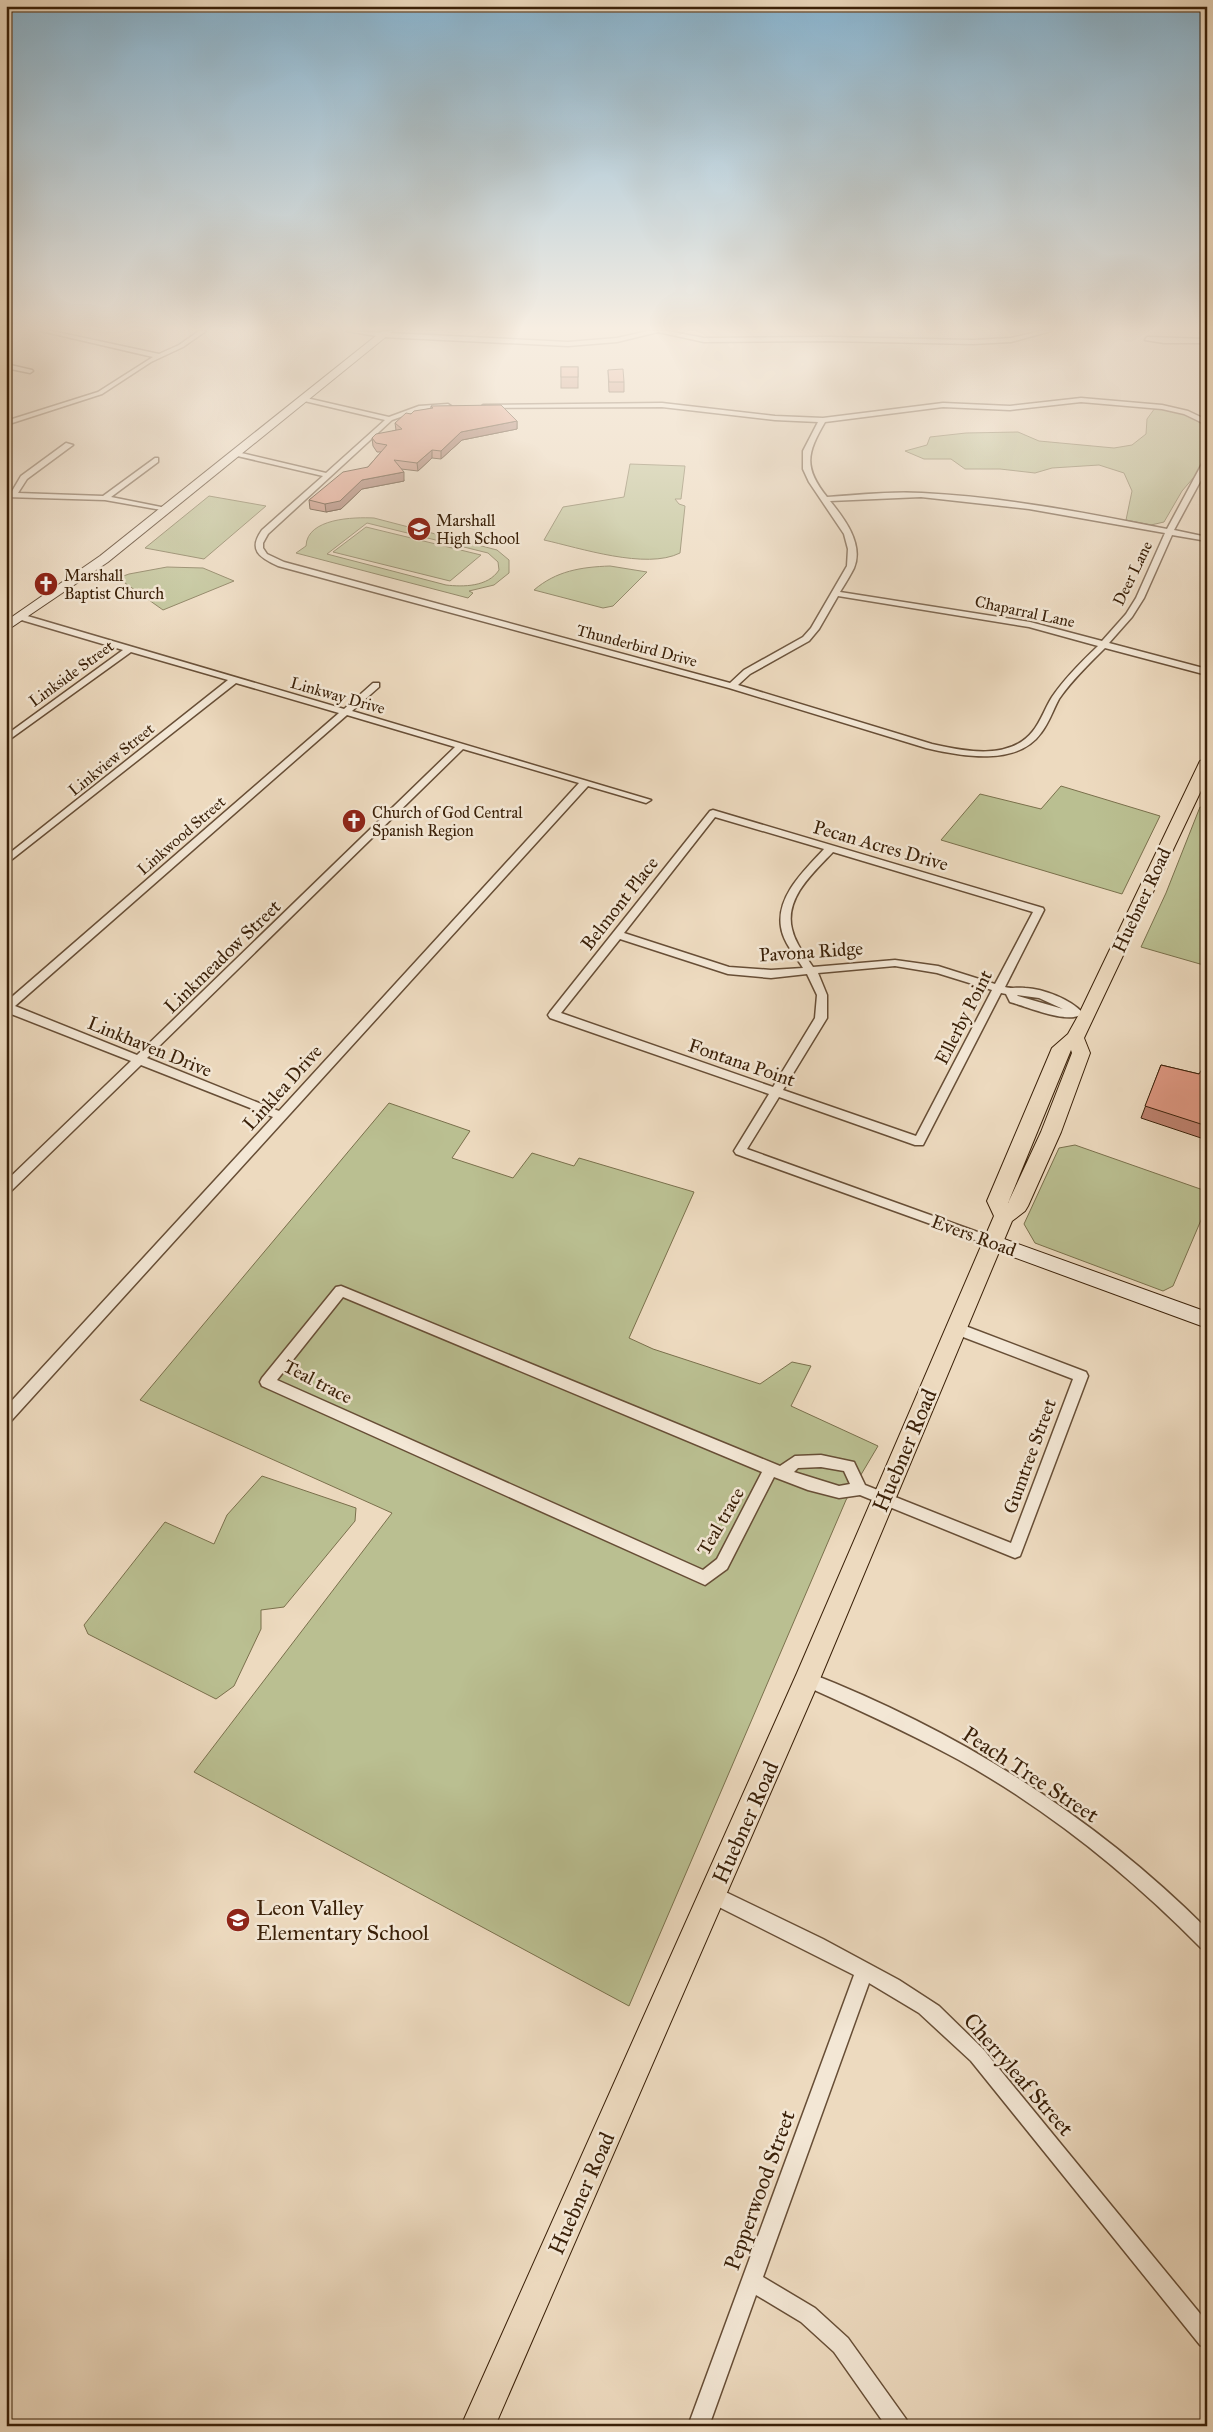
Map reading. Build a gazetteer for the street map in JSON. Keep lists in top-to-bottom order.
{
  "streets": {
    "main road": ["Huebner Road", "Evers Road"],
    "street": [
      "Deer Lane",
      "Chaparral Lane",
      "Thunderbird Drive",
      "Linkside Street",
      "Linkway Drive",
      "Linkview Street",
      "Linkwood Street",
      "Pecan Acres Drive",
      "Belmont Place",
      "Pavona Ridge",
      "Linkmeadow Street",
      "Ellerby Point",
      "Linkhaven Drive",
      "Fontana Point",
      "Linklea Drive",
      "Teal trace",
      "Gumtree Street",
      "Peach Tree Street",
      "Cherryleaf Street",
      "Pepperwood Street"
    ]
  },
  "crossings": [
    ["Deer Lane", "Chaparral Lane"],
    ["Deer Lane", "Thunderbird Drive"],
    ["Linkside Street", "Linkway Drive"],
    ["Linkway Drive", "Linkview Street"],
    ["Linkway Drive", "Linkwood Street"],
    ["Linkway Drive", "Linkmeadow Street"],
    ["Linkway Drive", "Linklea Drive"],
    ["Linkwood Street", "Linkhaven Drive"],
    ["Pecan Acres Drive", "Belmont Place"],
    ["Pecan Acres Drive", "Ellerby Point"],
    ["Huebner Road", "Pavona Ridge"],
    ["Huebner Road", "Evers Road"],
    ["Huebner Road", "Teal trace"],
    ["Huebner Road", "Gumtree Street"],
    ["Huebner Road", "Peach Tree Street"],
    ["Huebner Road", "Cherryleaf Street"],
    ["Belmont Place", "Pavona Ridge"],
    ["Belmont Place", "Fontana Point"],
    ["Pavona Ridge", "Ellerby Point"],
    ["Linkmeadow Street", "Linkhaven Drive"],
    ["Ellerby Point", "Fontana Point"],
    ["Linkhaven Drive", "Linklea Drive"],
    ["Fontana Point", "Evers Road"],
    ["Teal trace", "Gumtree Street"],
    ["Cherryleaf Street", "Pepperwood Street"]
  ],
  "places": {
    "school or university": ["Marshall High School", "Leon Valley Elementary School"],
    "church": ["Marshall Baptist Church", "Church of God Central Spanish Region"]
  }
}
